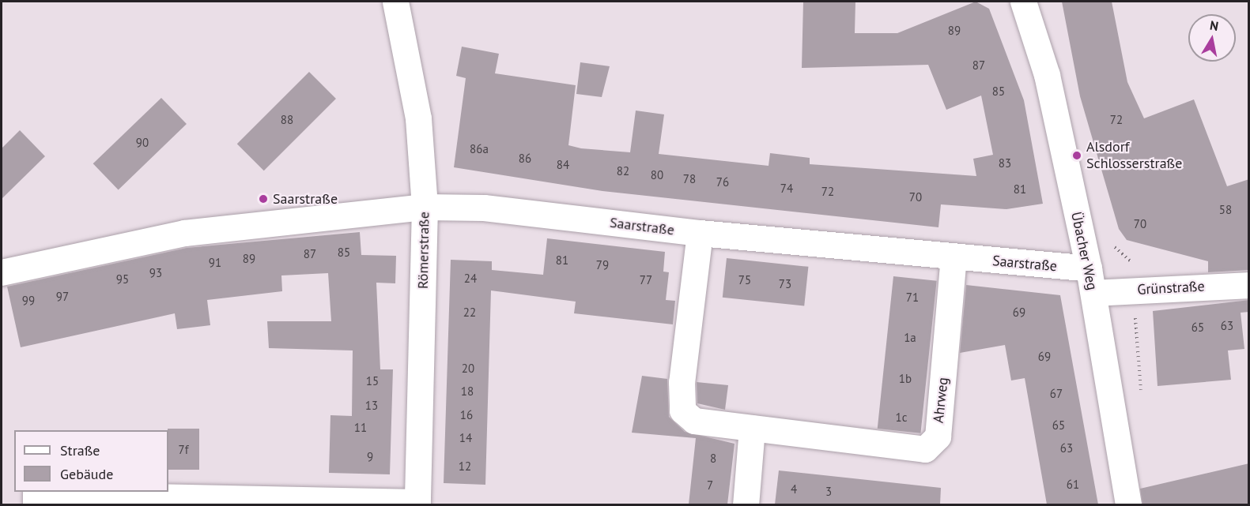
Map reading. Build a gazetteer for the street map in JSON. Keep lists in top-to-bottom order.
{
  "streets": {
    "street": [
      "Saarstraße",
      "Römerstraße",
      "Übacher Weg",
      "Grünstraße",
      "Ahrweg"
    ]
  },
  "crossings": [
    ["Saarstraße", "Römerstraße"],
    ["Saarstraße", "Übacher Weg"],
    ["Saarstraße", "Grünstraße"],
    ["Saarstraße", "Ahrweg"],
    ["Übacher Weg", "Grünstraße"]
  ],
  "places": ["Alsdorf Schlosserstraße", "Saarstraße"],
  "house_numbers": [
    "89",
    "87",
    "85",
    "88",
    "72",
    "90",
    "86a",
    "86",
    "83",
    "84",
    "82",
    "80",
    "78",
    "76",
    "74",
    "81",
    "72",
    "70",
    "58",
    "70",
    "85",
    "87",
    "89",
    "81",
    "91",
    "79",
    "93",
    "24",
    "95",
    "77",
    "75",
    "73",
    "97",
    "71",
    "99",
    "22",
    "69",
    "63",
    "65",
    "1a",
    "69",
    "20",
    "1b",
    "15",
    "18",
    "67",
    "13",
    "16",
    "1c",
    "65",
    "11",
    "14",
    "63",
    "7f",
    "9",
    "8",
    "12",
    "61",
    "7",
    "4",
    "3"
  ],
  "legend": ["Straße", "Gebäude"],
  "north": "top"
}
